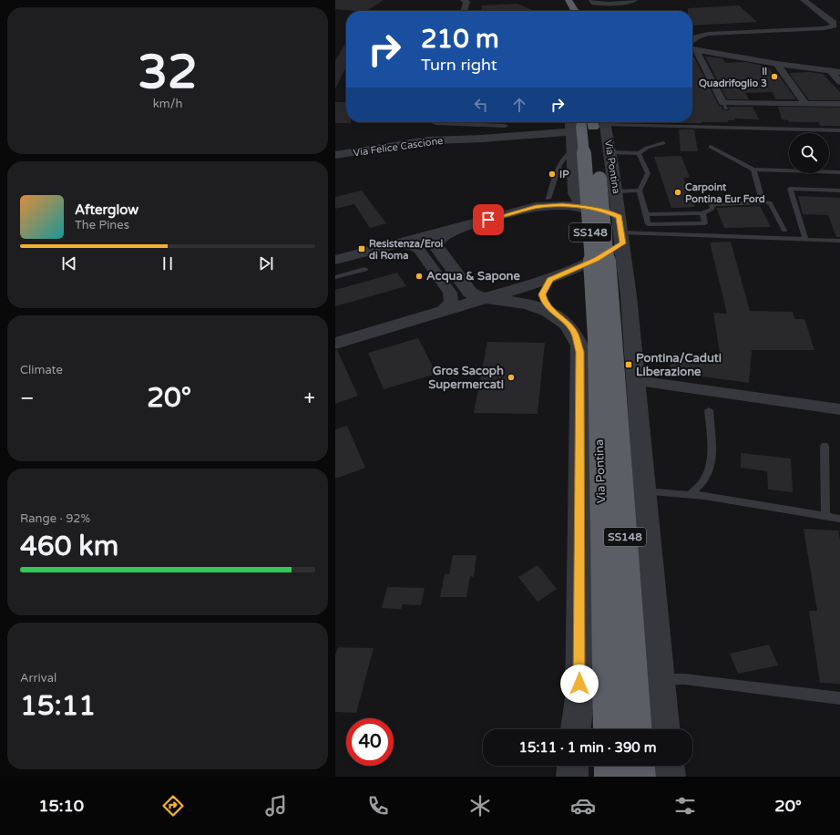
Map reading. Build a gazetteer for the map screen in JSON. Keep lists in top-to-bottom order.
{
  "streets": {
    "highway": ["Via Pontina", "SS148"],
    "street": ["Via Felice Cascione"]
  },
  "crossings": [
    ["Via Felice Cascione", "Via Pontina"]
  ],
  "places": {
    "other": [
      "Il Quadrifoglio 3",
      "IP",
      "Carpoint Pontina Eur Ford",
      "Acqua & Sapone",
      "Gros Sacoph Supermercati"
    ],
    "transit": ["Resistenza/Eroi di Roma", "Pontina/Caduti Liberazione"]
  },
  "page": {
    "tile": [
      ["32", "km/h"],
      "Climate",
      ["Range · 92%", "460 km"],
      ["Arrival", "15:11"]
    ],
    "turn": ["210 m", "Turn right"],
    "song": ["Afterglow", "The Pines"],
    "heat": ["−", "20°", "+"],
    "limit": "40",
    "trip": "15:11 · 1 min · 390 m",
    "tabs": ["15:10", "20°"]
  }
}
